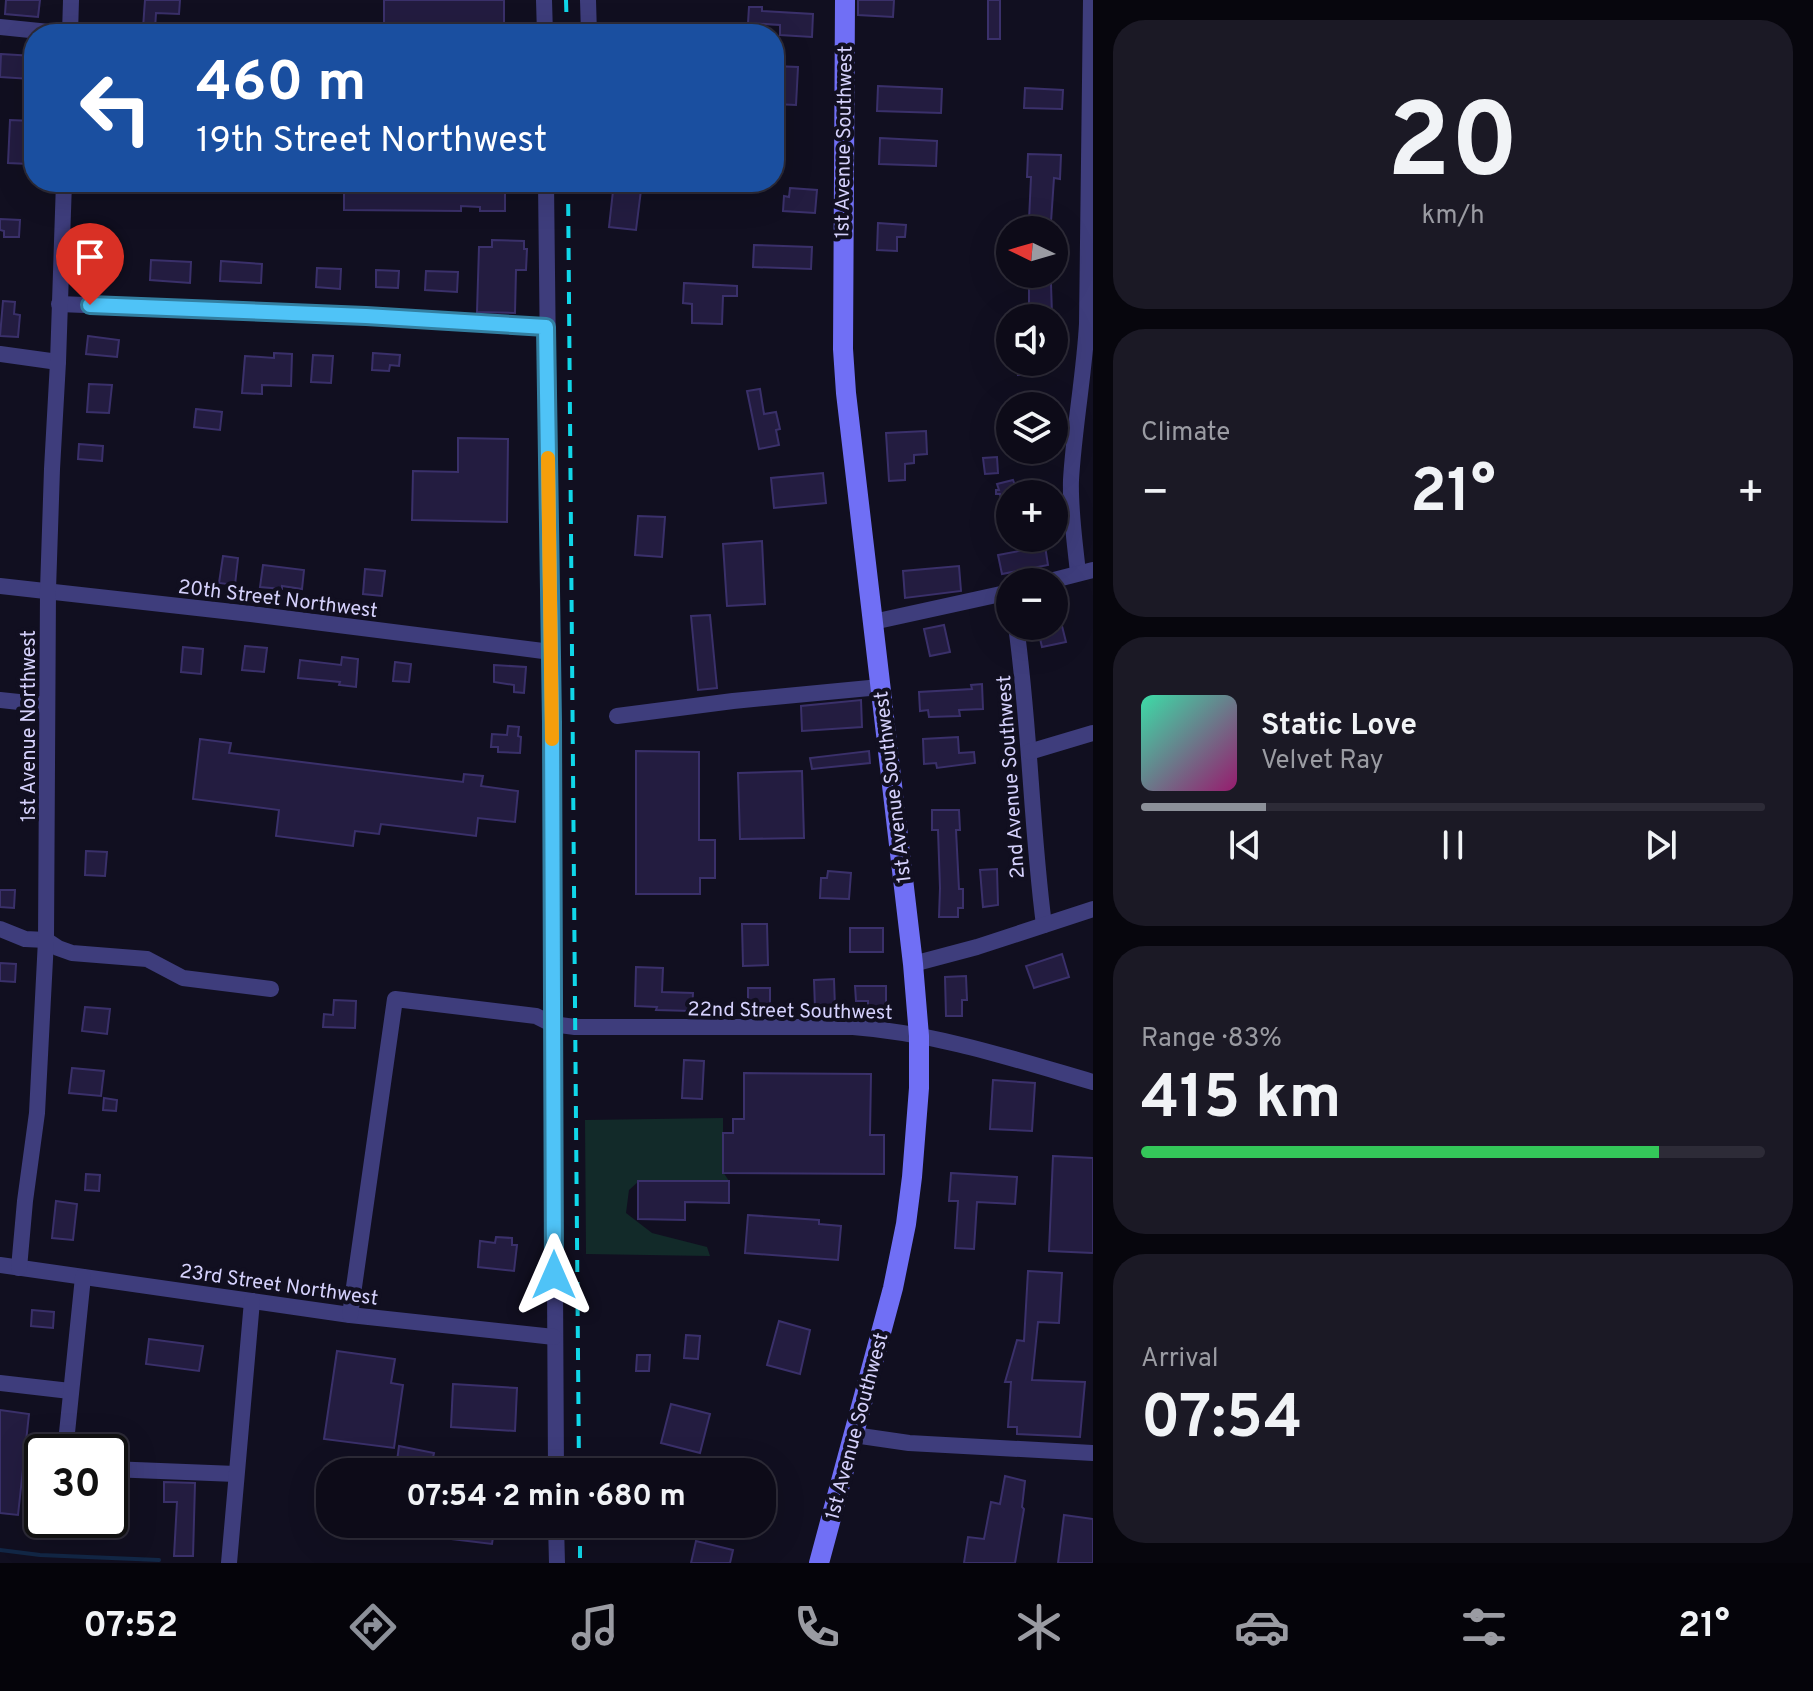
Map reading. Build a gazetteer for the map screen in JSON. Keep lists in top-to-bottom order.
{
  "streets": {
    "main road": ["1st Avenue Southwest"],
    "street": [
      "20th Street Northwest",
      "1st Avenue Northwest",
      "2nd Avenue Southwest",
      "22nd Street Southwest",
      "23rd Street Northwest"
    ]
  },
  "crossings": [
    ["1st Avenue Southwest", "22nd Street Southwest"],
    ["20th Street Northwest", "1st Avenue Northwest"],
    ["1st Avenue Northwest", "23rd Street Northwest"],
    ["22nd Street Southwest", "23rd Street Northwest"]
  ],
  "north": "left",
  "page": {
    "tile": [
      ["20", "km/h"],
      "Climate",
      ["Range · 83%", "415 km"],
      ["Arrival", "07:54"]
    ],
    "turn": ["460 m", "19th Street Northwest"],
    "map_buttons": ["+", "−"],
    "heat": ["−", "21°", "+"],
    "song": ["Static Love", "Velvet Ray"],
    "limit": "30",
    "trip": "07:54 · 2 min · 680 m",
    "tabs": ["07:52", "21°"]
  }
}
